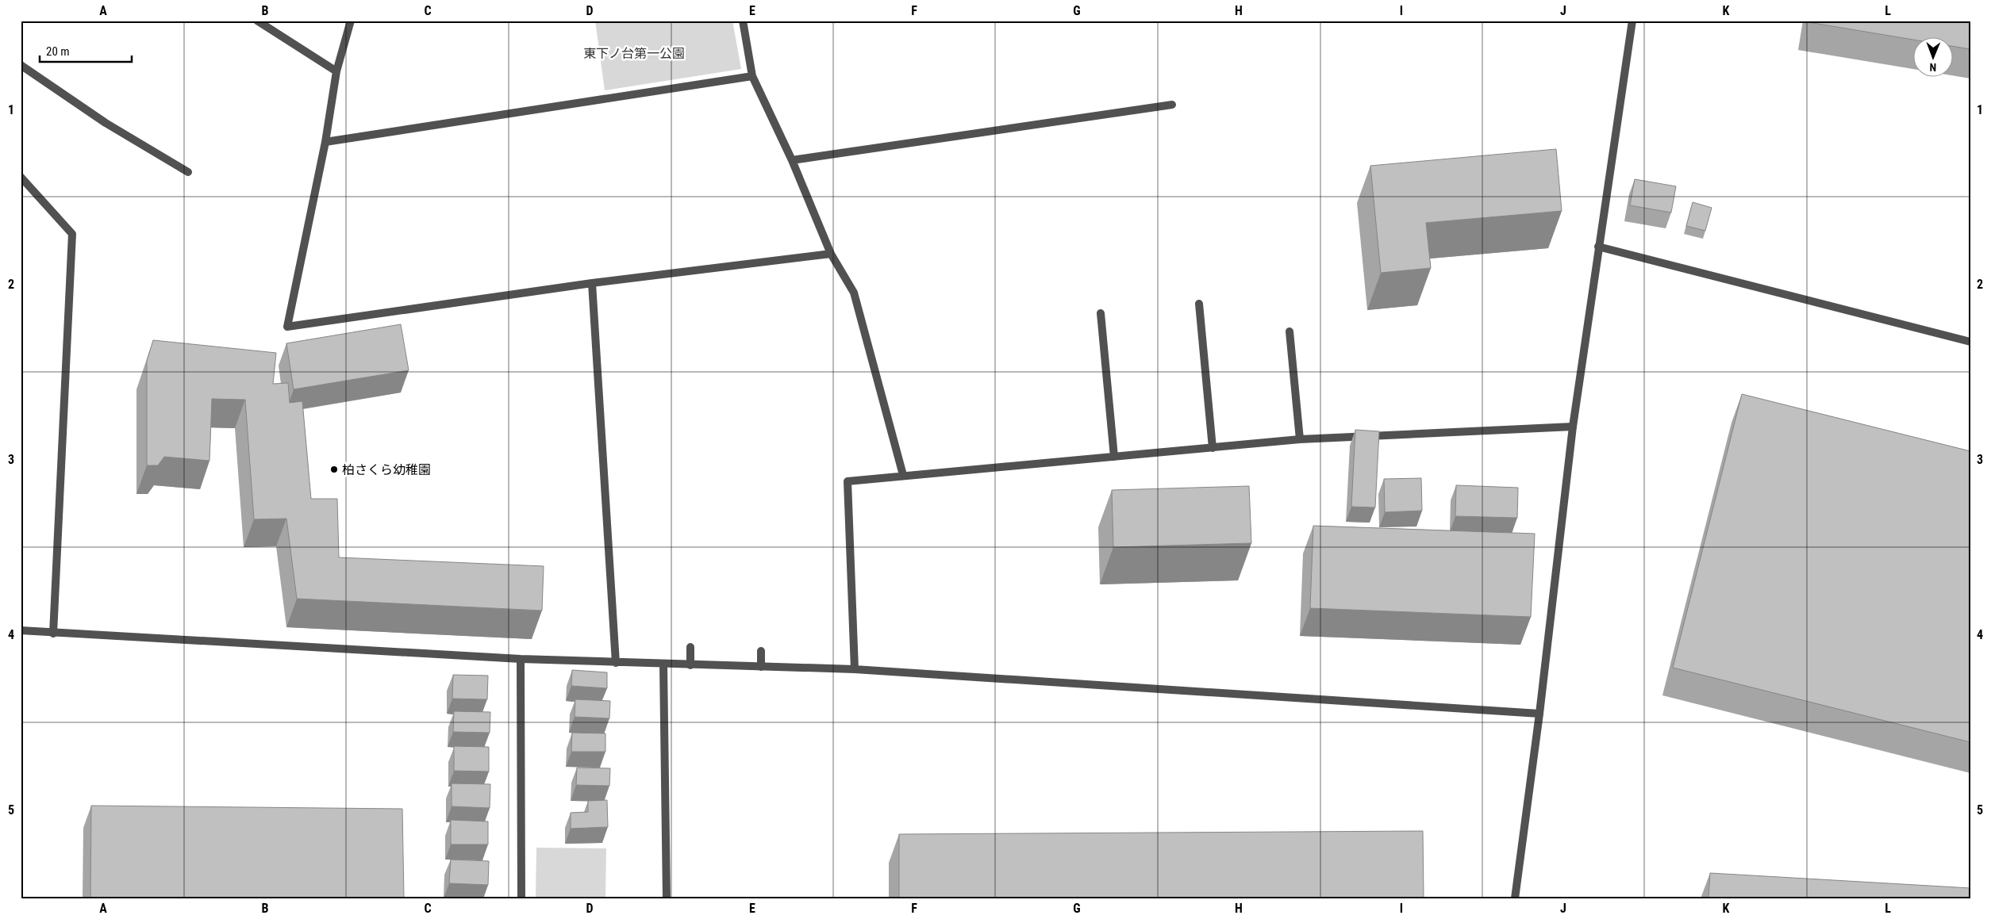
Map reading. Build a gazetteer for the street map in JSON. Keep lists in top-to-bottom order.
{
  "parks": ["東下ノ台第一公園"],
  "places": ["柏さくら幼稚園"],
  "scale_bar": "20 m",
  "north": "bottom",
  "grid": {
    "columns": [
      "A",
      "B",
      "C",
      "D",
      "E",
      "F",
      "G",
      "H",
      "I",
      "J",
      "K",
      "L"
    ],
    "rows": [
      "1",
      "2",
      "3",
      "4",
      "5"
    ]
  }
}
